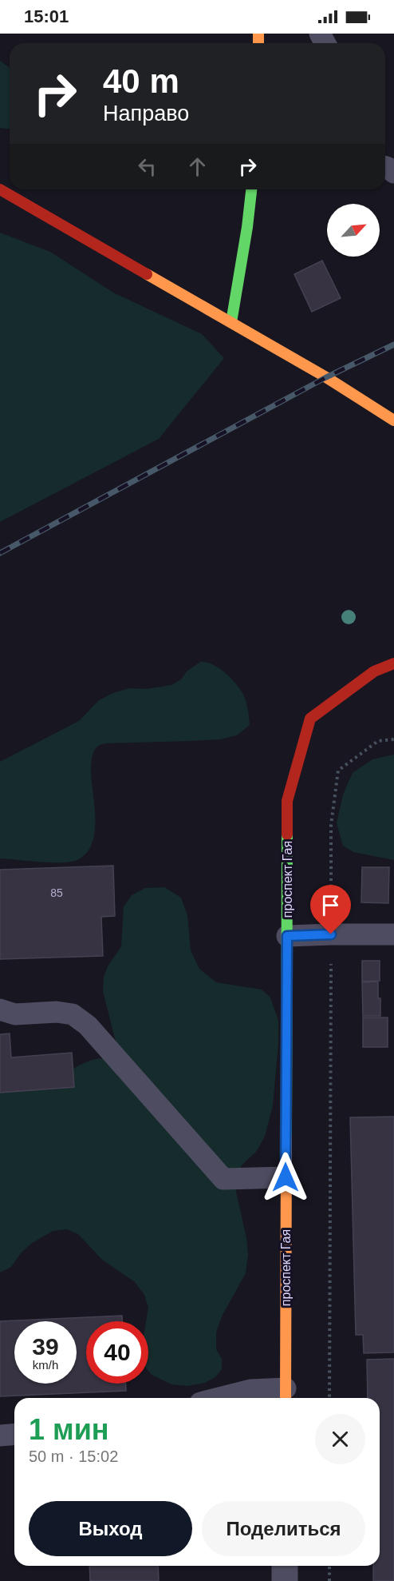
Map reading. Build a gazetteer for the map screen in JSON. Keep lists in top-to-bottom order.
{
  "streets": {
    "street": ["проспект Гая"]
  },
  "house_numbers": ["85"],
  "north": "top right",
  "page": {
    "status": "15:01",
    "turn": ["40 m", "Направо"],
    "speed": "39 km/h",
    "limit": "40",
    "heading": ["1 мин", "50 m · 15:02"],
    "buttons": ["Выход", "Поделиться"]
  }
}
